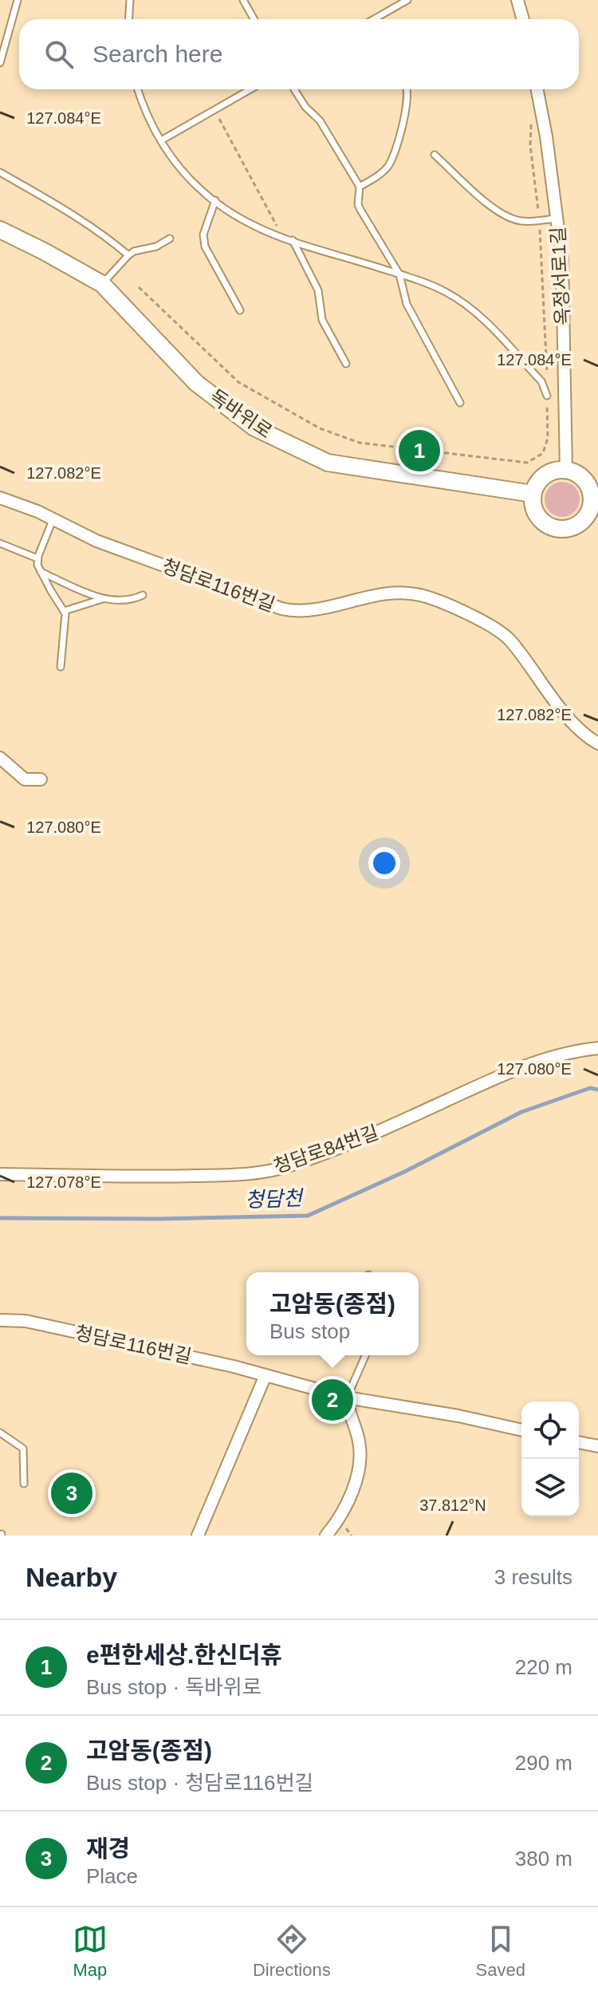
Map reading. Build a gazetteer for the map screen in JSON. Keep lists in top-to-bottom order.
{
  "streets": {
    "main road": ["독바위로"],
    "street": ["옥정서로1길", "청담로116번길", "청담로84번길"]
  },
  "crossings": [
    ["옥정서로1길", "독바위로"]
  ],
  "water": ["청담천"],
  "page": {
    "search": "Search here",
    "pins": ["1", "2", "3"],
    "popup": ["고암동(종점)", "Bus stop"],
    "heading": ["Nearby", "3 results"],
    "list": [
      {
        "mark": "1",
        "name": "e편한세상.한신더휴",
        "note": "Bus stop · 독바위로",
        "value": "220 m"
      },
      {
        "mark": "2",
        "name": "고암동(종점)",
        "note": "Bus stop · 청담로116번길",
        "value": "290 m"
      },
      {
        "mark": "3",
        "name": "재경",
        "note": "Place",
        "value": "380 m"
      }
    ],
    "nav": ["Map", "Directions", "Saved"]
  },
  "coordinates": [
    "127.084°E",
    "127.082°E",
    "127.080°E",
    "127.078°E",
    "37.812°N"
  ]
}
